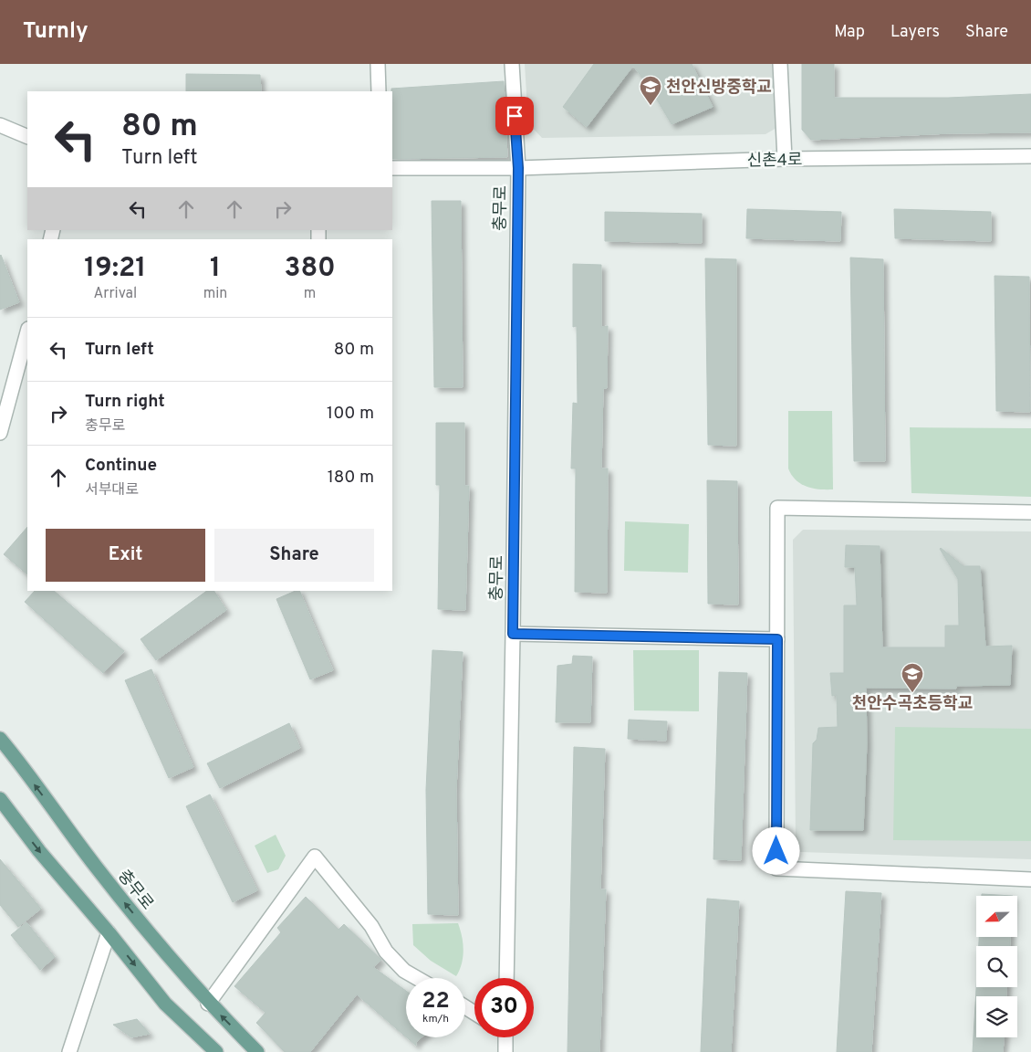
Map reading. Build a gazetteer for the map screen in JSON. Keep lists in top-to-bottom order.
{
  "streets": {
    "main road": ["충무로"],
    "street": ["신촌4로"]
  },
  "crossings": [
    ["신촌4로", "충무로"]
  ],
  "places": {
    "school or university": ["천안신방중학교", "천안수곡초등학교"]
  },
  "north": "left",
  "page": {
    "header": "Turnly",
    "nav": ["Map", "Layers", "Share"],
    "turn": ["80 m", "Turn left"],
    "eta": [
      "19:21",
      "Arrival",
      "1",
      "min",
      "380",
      "m"
    ],
    "list": [
      {
        "name": "Turn left",
        "value": "80 m"
      },
      {
        "name": "Turn right",
        "note": "충무로",
        "value": "100 m"
      },
      {
        "name": "Continue",
        "note": "서부대로",
        "value": "180 m"
      }
    ],
    "buttons": ["Exit", "Share"],
    "speed": "22 km/h",
    "limit": "30"
  }
}
